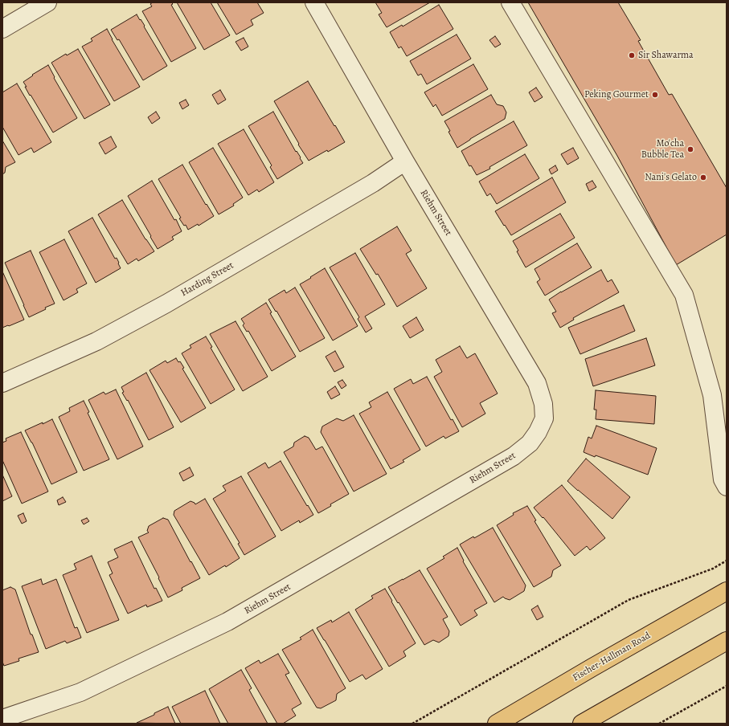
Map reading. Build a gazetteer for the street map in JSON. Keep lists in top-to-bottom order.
{
  "streets": {
    "main road": ["Fischer-Hallman Road"],
    "street": ["Riehm Street", "Harding Street"]
  },
  "crossings": [
    ["Riehm Street", "Harding Street"]
  ],
  "places": [
    "Sir Shawarma",
    "Peking Gourmet",
    "Mo'cha Bubble Tea",
    "Nani's Gelato"
  ]
}
